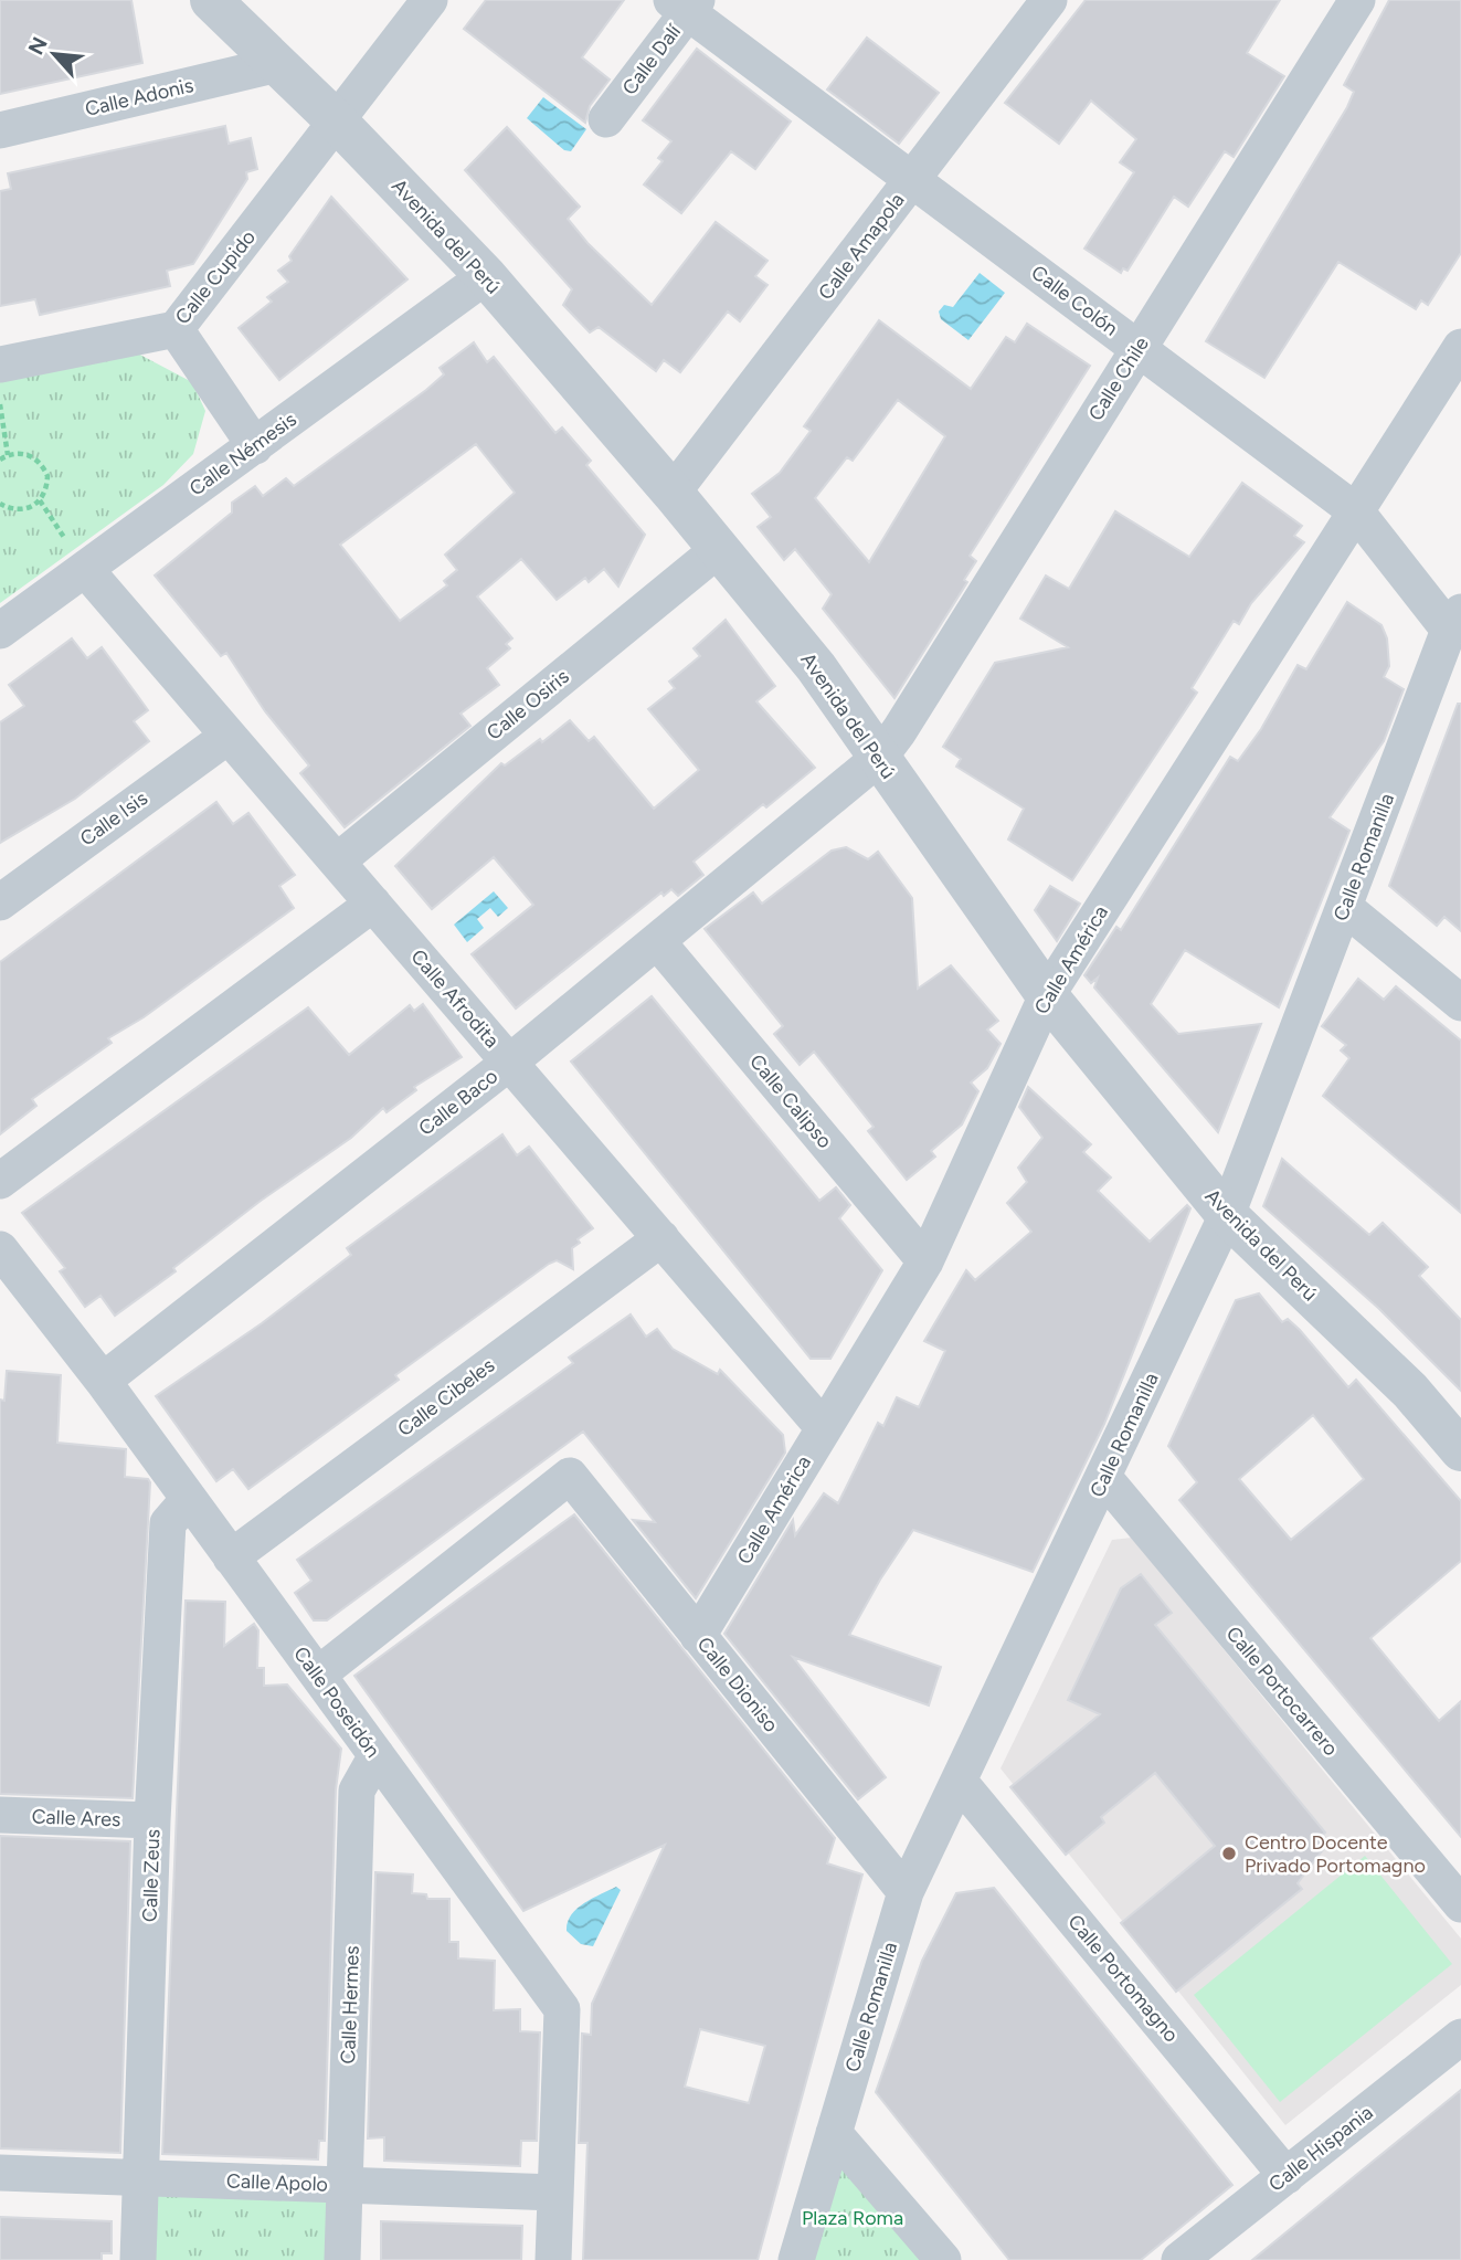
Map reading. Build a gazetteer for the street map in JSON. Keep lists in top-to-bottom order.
{
  "streets": {
    "street": [
      "Calle Dalí",
      "Calle Adonis",
      "Avenida del Perú",
      "Calle Amapola",
      "Calle Cupido",
      "Calle Colón",
      "Calle Chile",
      "Calle Némesis",
      "Calle Osiris",
      "Calle Isis",
      "Calle Romanilla",
      "Calle América",
      "Calle Afrodita",
      "Calle Calipso",
      "Calle Baco",
      "Calle Cibeles",
      "Calle Dioniso",
      "Calle Portocarrero",
      "Calle Poseidón",
      "Calle Ares",
      "Calle Zeus",
      "Calle Portomagno",
      "Calle Hermes",
      "Calle Hispania",
      "Calle Apolo"
    ]
  },
  "crossings": [
    ["Calle Dalí", "Calle Colón"],
    ["Calle Adonis", "Avenida del Perú"],
    ["Avenida del Perú", "Calle Amapola"],
    ["Avenida del Perú", "Calle Cupido"],
    ["Avenida del Perú", "Calle Chile"],
    ["Avenida del Perú", "Calle Némesis"],
    ["Avenida del Perú", "Calle Osiris"],
    ["Avenida del Perú", "Calle Romanilla"],
    ["Avenida del Perú", "Calle América"],
    ["Avenida del Perú", "Calle Baco"],
    ["Calle Amapola", "Calle Colón"],
    ["Calle Colón", "Calle Chile"],
    ["Calle Colón", "Calle Romanilla"],
    ["Calle Colón", "Calle América"],
    ["Calle Chile", "Calle Baco"],
    ["Calle Némesis", "Calle Afrodita"],
    ["Calle Osiris", "Calle Afrodita"],
    ["Calle Isis", "Calle Afrodita"],
    ["Calle Romanilla", "Calle Dioniso"],
    ["Calle Romanilla", "Calle Portocarrero"],
    ["Calle Romanilla", "Calle Portomagno"],
    ["Calle América", "Calle Afrodita"],
    ["Calle América", "Calle Calipso"],
    ["Calle América", "Calle Dioniso"],
    ["Calle Afrodita", "Calle Baco"],
    ["Calle Afrodita", "Calle Cibeles"],
    ["Calle Calipso", "Calle Baco"],
    ["Calle Baco", "Calle Poseidón"],
    ["Calle Cibeles", "Calle Poseidón"],
    ["Calle Dioniso", "Calle Poseidón"],
    ["Calle Poseidón", "Calle Zeus"],
    ["Calle Poseidón", "Calle Hermes"],
    ["Calle Poseidón", "Calle Apolo"],
    ["Calle Ares", "Calle Zeus"],
    ["Calle Zeus", "Calle Apolo"],
    ["Calle Portomagno", "Calle Hispania"],
    ["Calle Hermes", "Calle Apolo"]
  ],
  "parks": ["Plaza Roma"],
  "places": ["Centro Docente Privado Portomagno"],
  "north": "top left"
}
